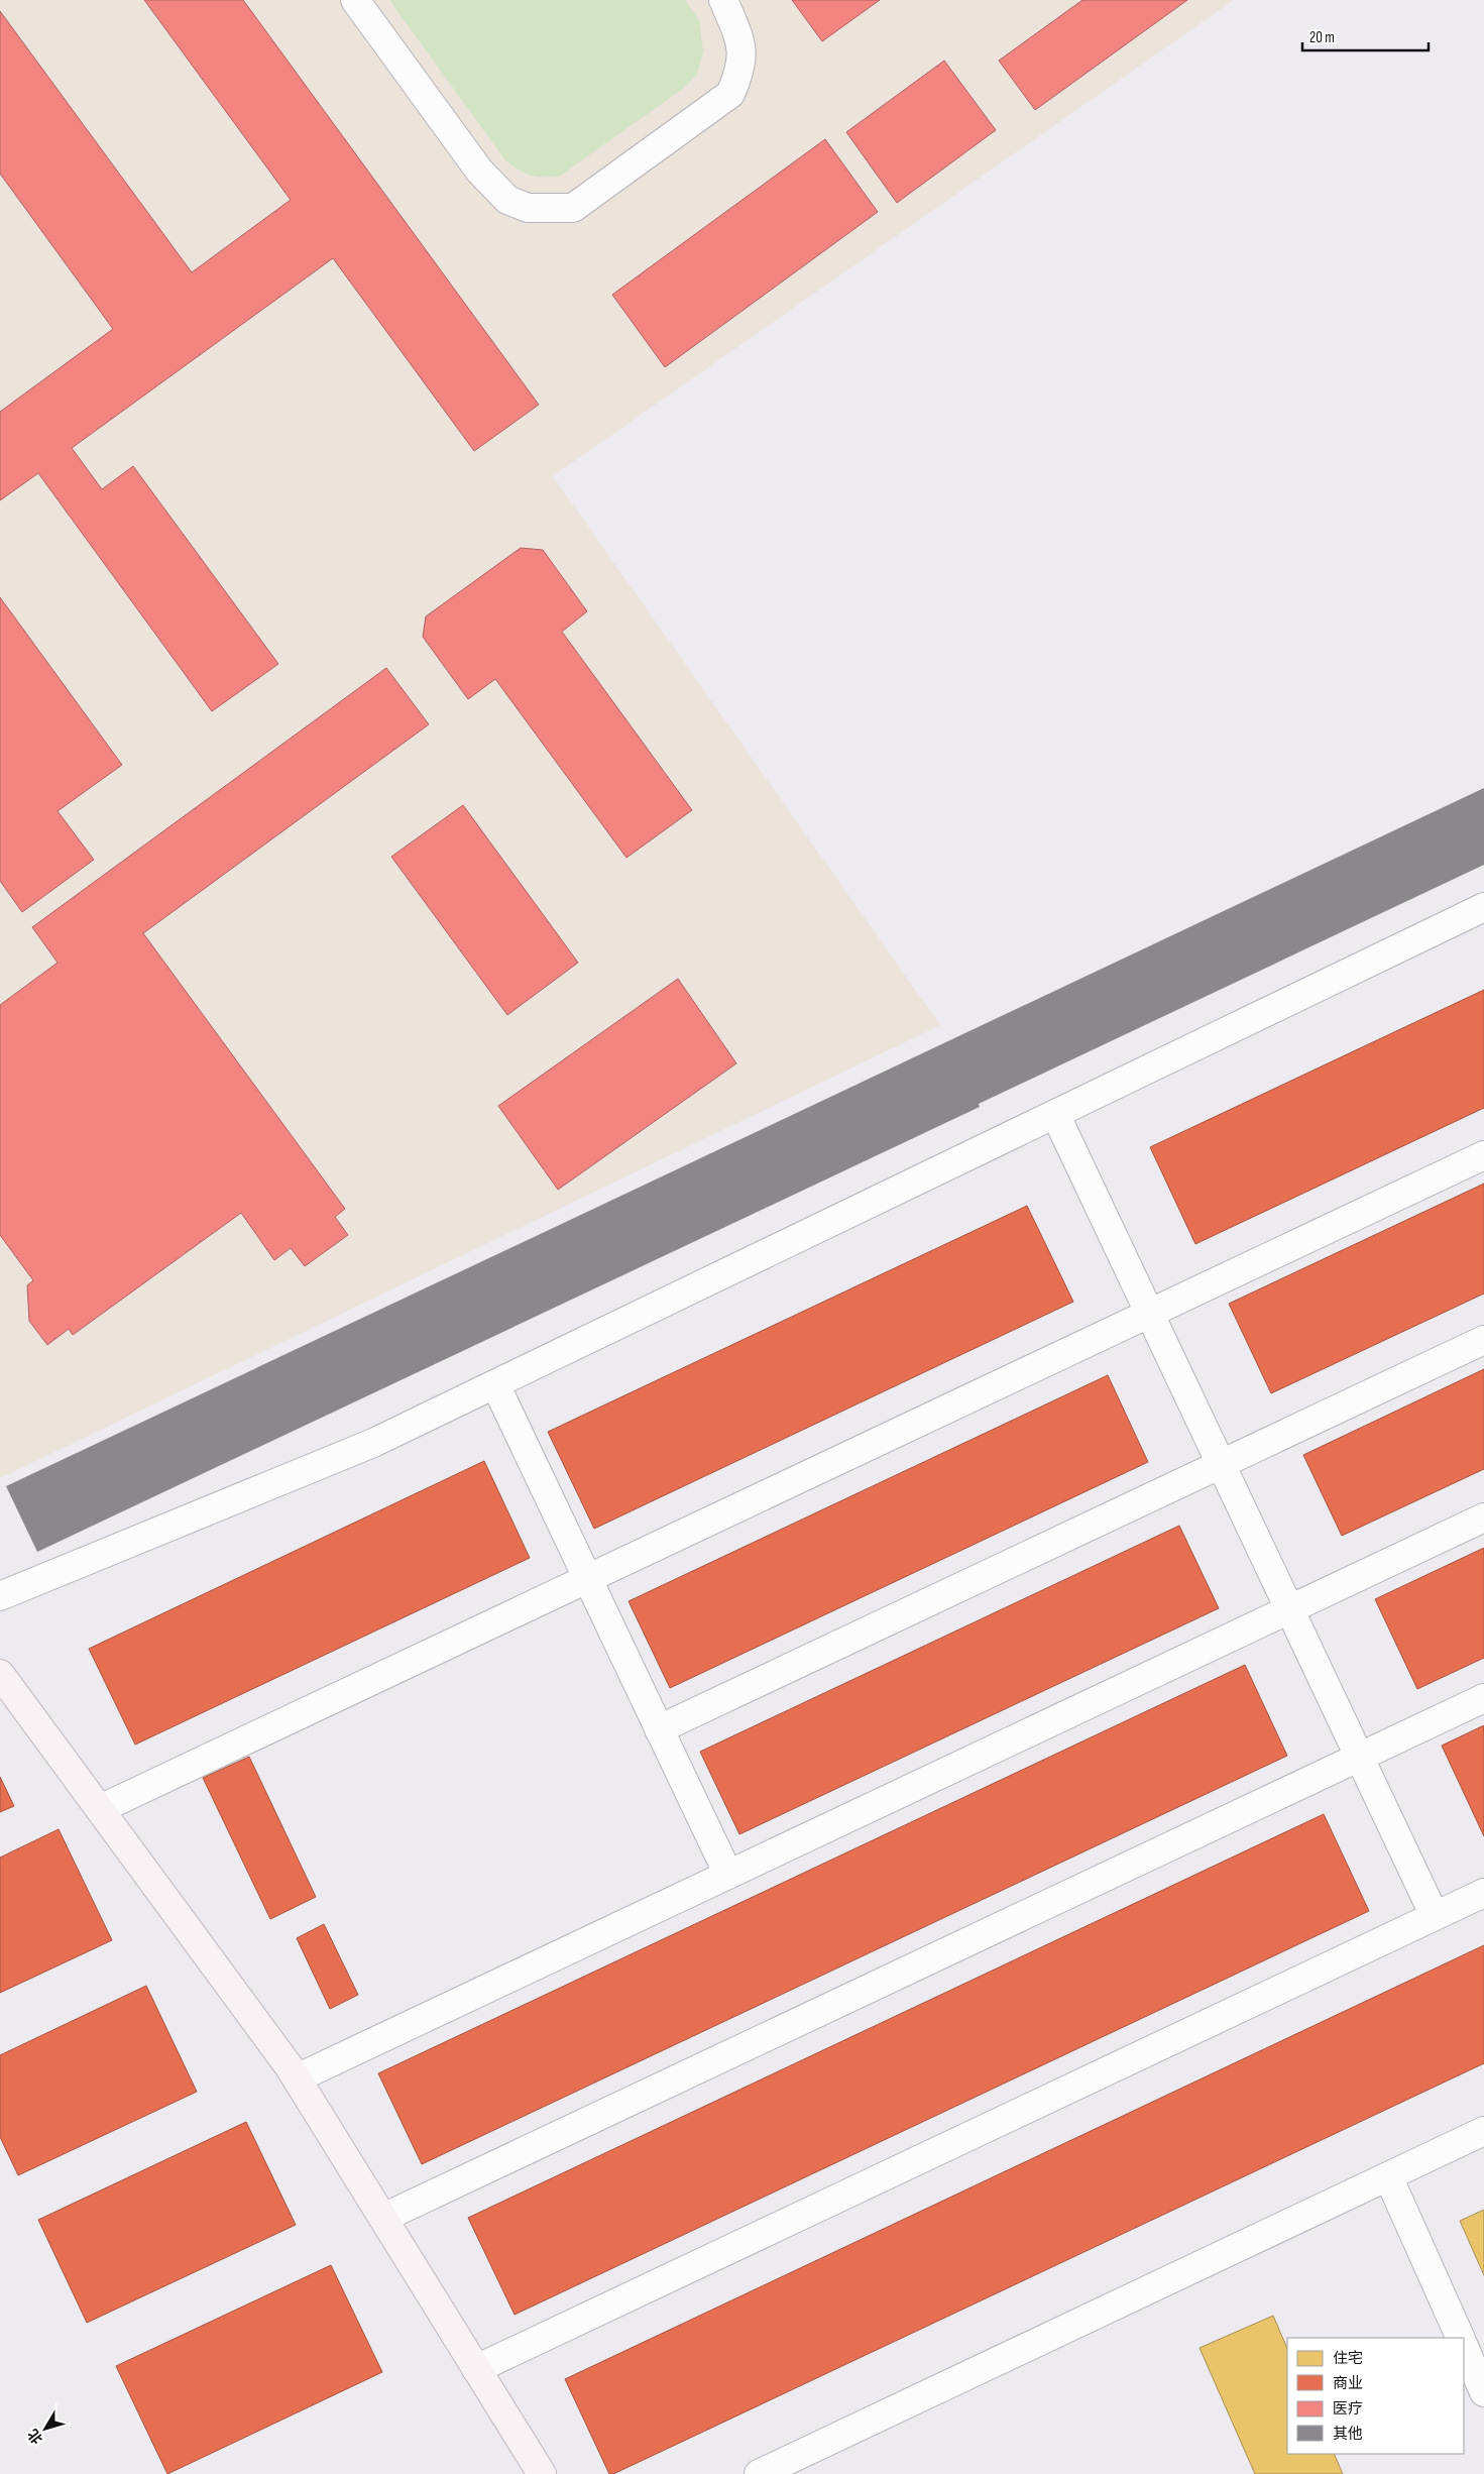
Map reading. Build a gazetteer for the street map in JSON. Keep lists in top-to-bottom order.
{
  "legend": [
    "住宅",
    "商业",
    "医疗",
    "其他"
  ],
  "scale_bar": "20 m",
  "north": "bottom left"
}
